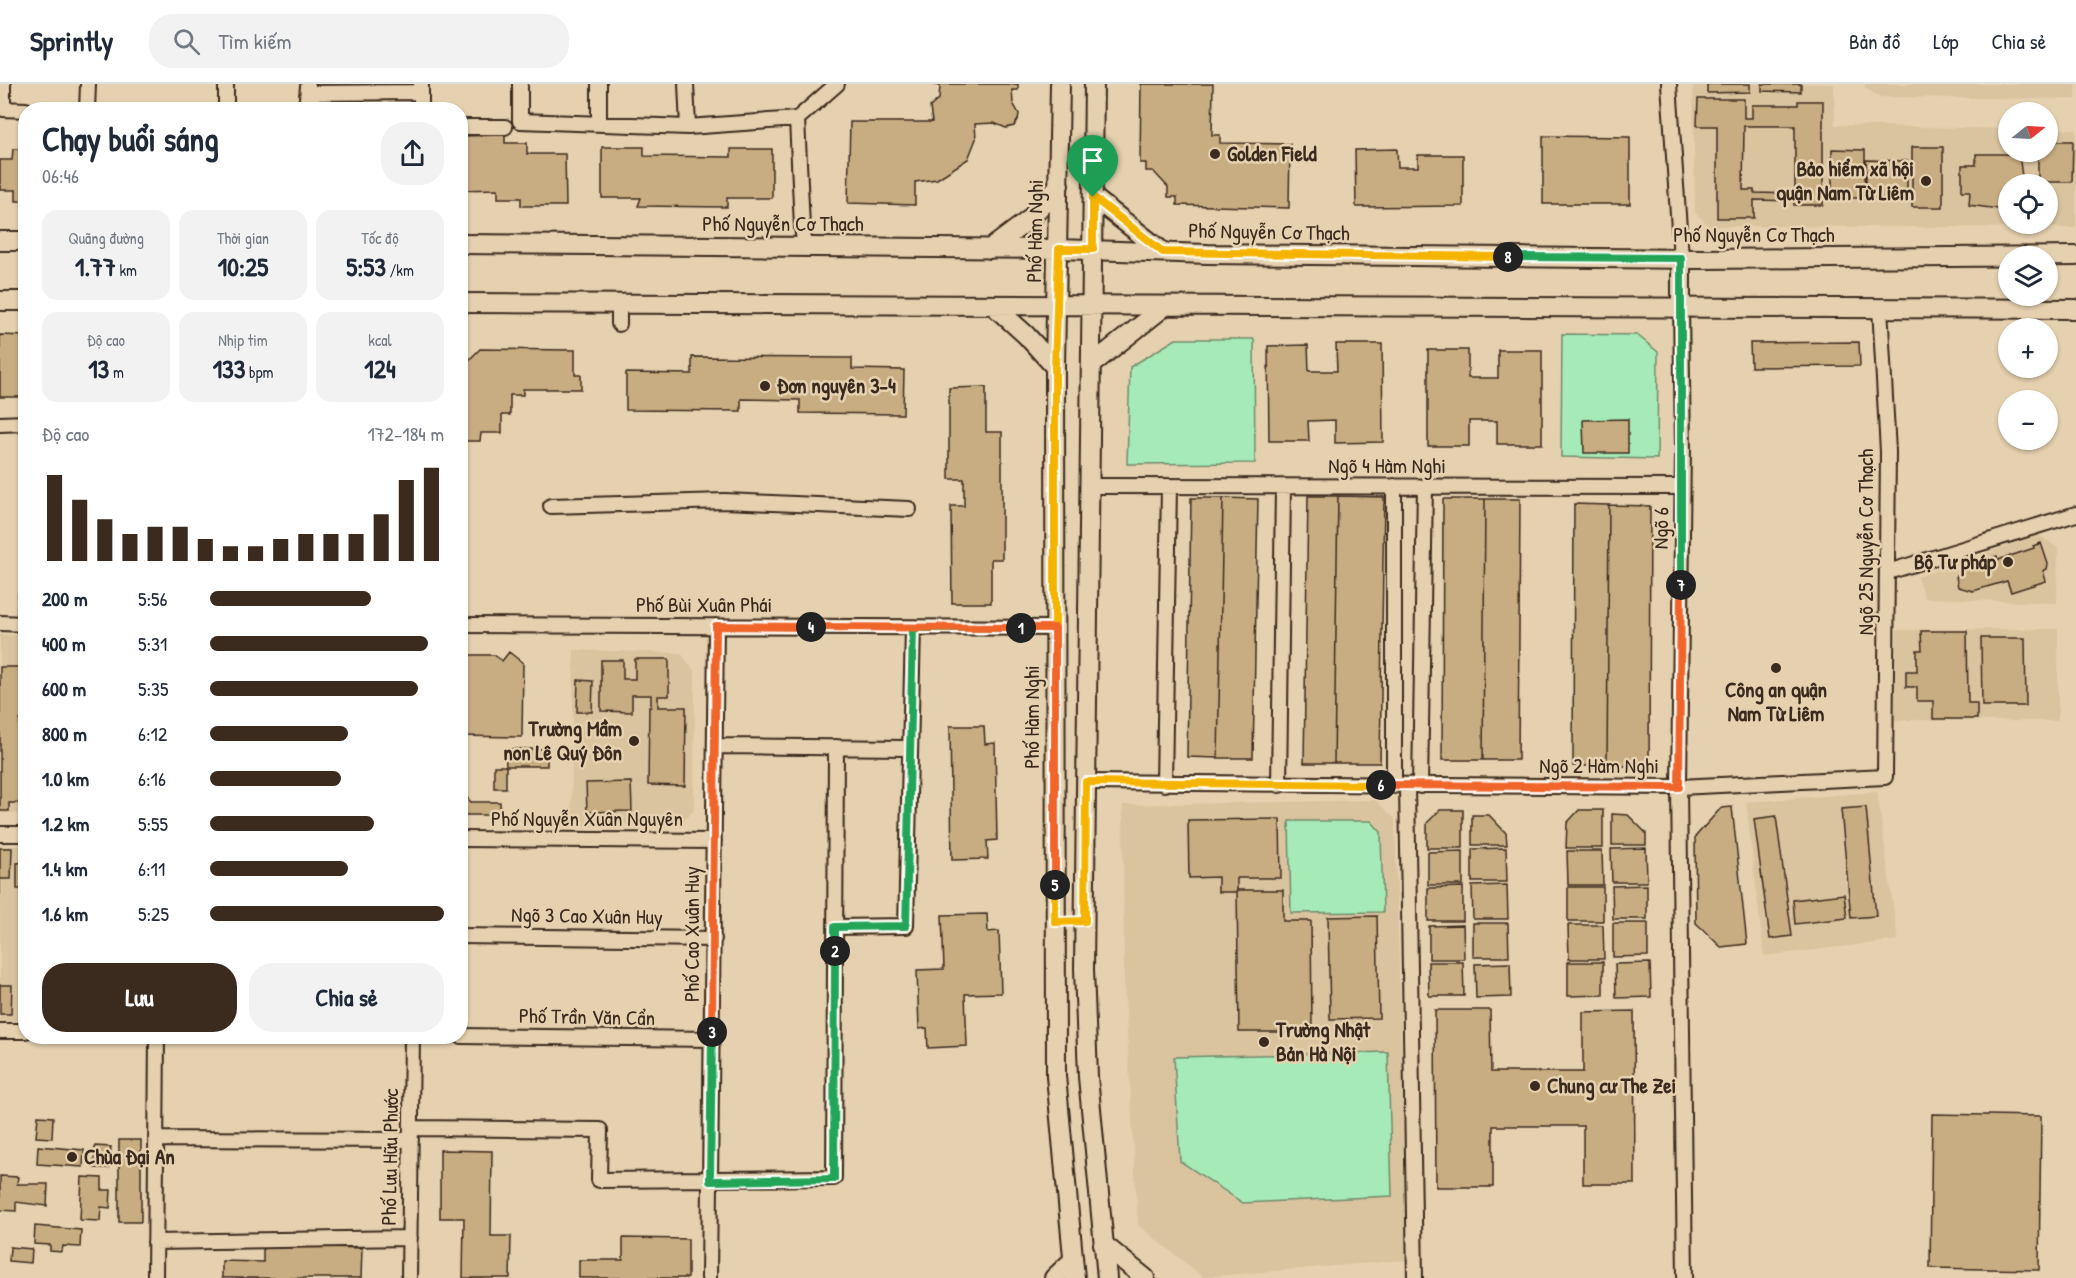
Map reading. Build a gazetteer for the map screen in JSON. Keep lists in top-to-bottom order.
{
  "streets": {
    "street": [
      "Phố Nguyễn Cơ Thạch",
      "Phố Hàm Nghi",
      "Ngõ 4 Hàm Nghi",
      "Ngõ 6",
      "Ngõ 25 Nguyễn Cơ Thạch",
      "Phố Bùi Xuân Phái",
      "Ngõ 2 Hàm Nghi",
      "Phố Nguyễn Xuân Nguyên",
      "Ngõ 3 Cao Xuân Huy",
      "Phố Cao Xuân Huy",
      "Phố Trần Văn Cẩn",
      "Phố Lưu Hữu Phước"
    ]
  },
  "crossings": [
    ["Phố Nguyễn Cơ Thạch", "Phố Hàm Nghi"],
    ["Phố Hàm Nghi", "Phố Bùi Xuân Phái"],
    ["Ngõ 4 Hàm Nghi", "Ngõ 6"],
    ["Ngõ 6", "Ngõ 25 Nguyễn Cơ Thạch"],
    ["Ngõ 6", "Ngõ 2 Hàm Nghi"],
    ["Ngõ 25 Nguyễn Cơ Thạch", "Ngõ 2 Hàm Nghi"],
    ["Phố Bùi Xuân Phái", "Phố Cao Xuân Huy"],
    ["Phố Nguyễn Xuân Nguyên", "Phố Cao Xuân Huy"],
    ["Ngõ 3 Cao Xuân Huy", "Phố Cao Xuân Huy"],
    ["Phố Cao Xuân Huy", "Phố Trần Văn Cẩn"]
  ],
  "places": [
    "Golden Field",
    "Bảo hiểm xã hội quận Nam Từ Liêm",
    "Đơn nguyên 3-4",
    "Bộ Tư pháp",
    "Công an quận Nam Từ Liêm",
    "Trường Mầm non Lê Quý Đôn",
    "Trường Nhật Bản Hà Nội",
    "Chung cư The Zei",
    "Chùa Đại An"
  ],
  "north": "right",
  "page": {
    "header": "Sprintly",
    "search": "Tìm kiếm",
    "nav": ["Bản đồ", "Lớp", "Chia sẻ"],
    "map_buttons": ["+", "−"],
    "heading": ["Chạy buổi sáng", "06:46"],
    "stats": [
      ["Quãng đường", "1.77 km"],
      ["Thời gian", "10:25"],
      ["Tốc độ", "5:53 /km"],
      ["Độ cao", "13 m"],
      ["Nhịp tim", "133 bpm"],
      ["kcal", "124"]
    ],
    "pins": [
      "8",
      "7",
      "4",
      "1",
      "6",
      "5",
      "2",
      "3"
    ],
    "chart": ["Độ cao", "172–184 m"],
    "list": [
      {
        "name": "200 m",
        "note": "5:56"
      },
      {
        "name": "400 m",
        "note": "5:31"
      },
      {
        "name": "600 m",
        "note": "5:35"
      },
      {
        "name": "800 m",
        "note": "6:12"
      },
      {
        "name": "1.0 km",
        "note": "6:16"
      },
      {
        "name": "1.2 km",
        "note": "5:55"
      },
      {
        "name": "1.4 km",
        "note": "6:11"
      },
      {
        "name": "1.6 km",
        "note": "5:25"
      }
    ],
    "buttons": ["Lưu", "Chia sẻ"]
  }
}
